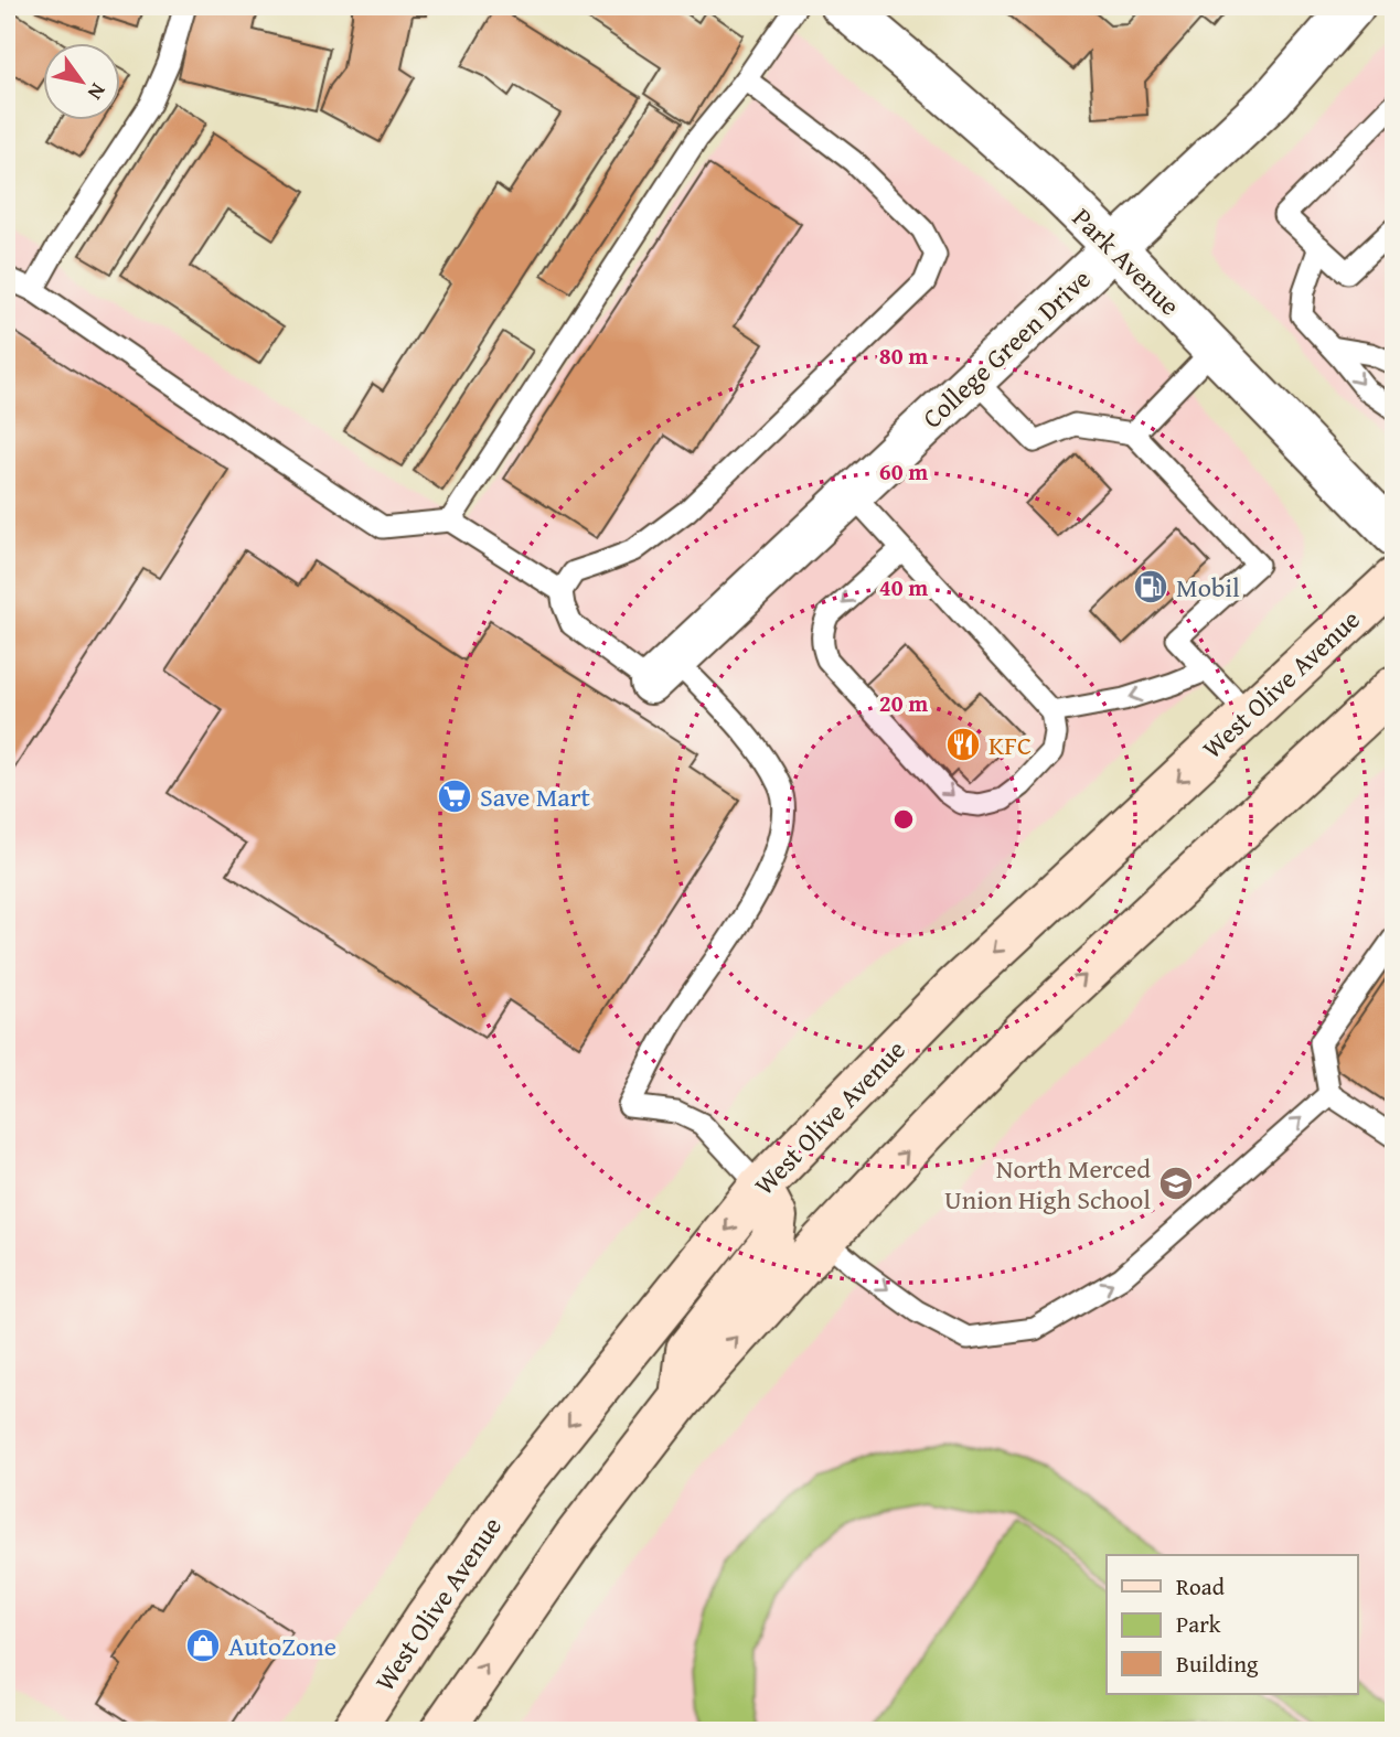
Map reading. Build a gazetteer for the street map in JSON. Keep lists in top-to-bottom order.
{
  "streets": {
    "main road": ["West Olive Avenue"],
    "street": ["Park Avenue", "College Green Drive"]
  },
  "crossings": [
    ["Park Avenue", "College Green Drive"]
  ],
  "places": {
    "fuel station": ["Mobil"],
    "restaurant": ["KFC"],
    "supermarket": ["Save Mart"],
    "school or university": ["North Merced Union High School"],
    "shop": ["AutoZone"]
  },
  "legend": ["Road", "Park", "Building"],
  "north": "bottom right",
  "rings": [
    "80 m",
    "60 m",
    "40 m",
    "20 m"
  ]
}
